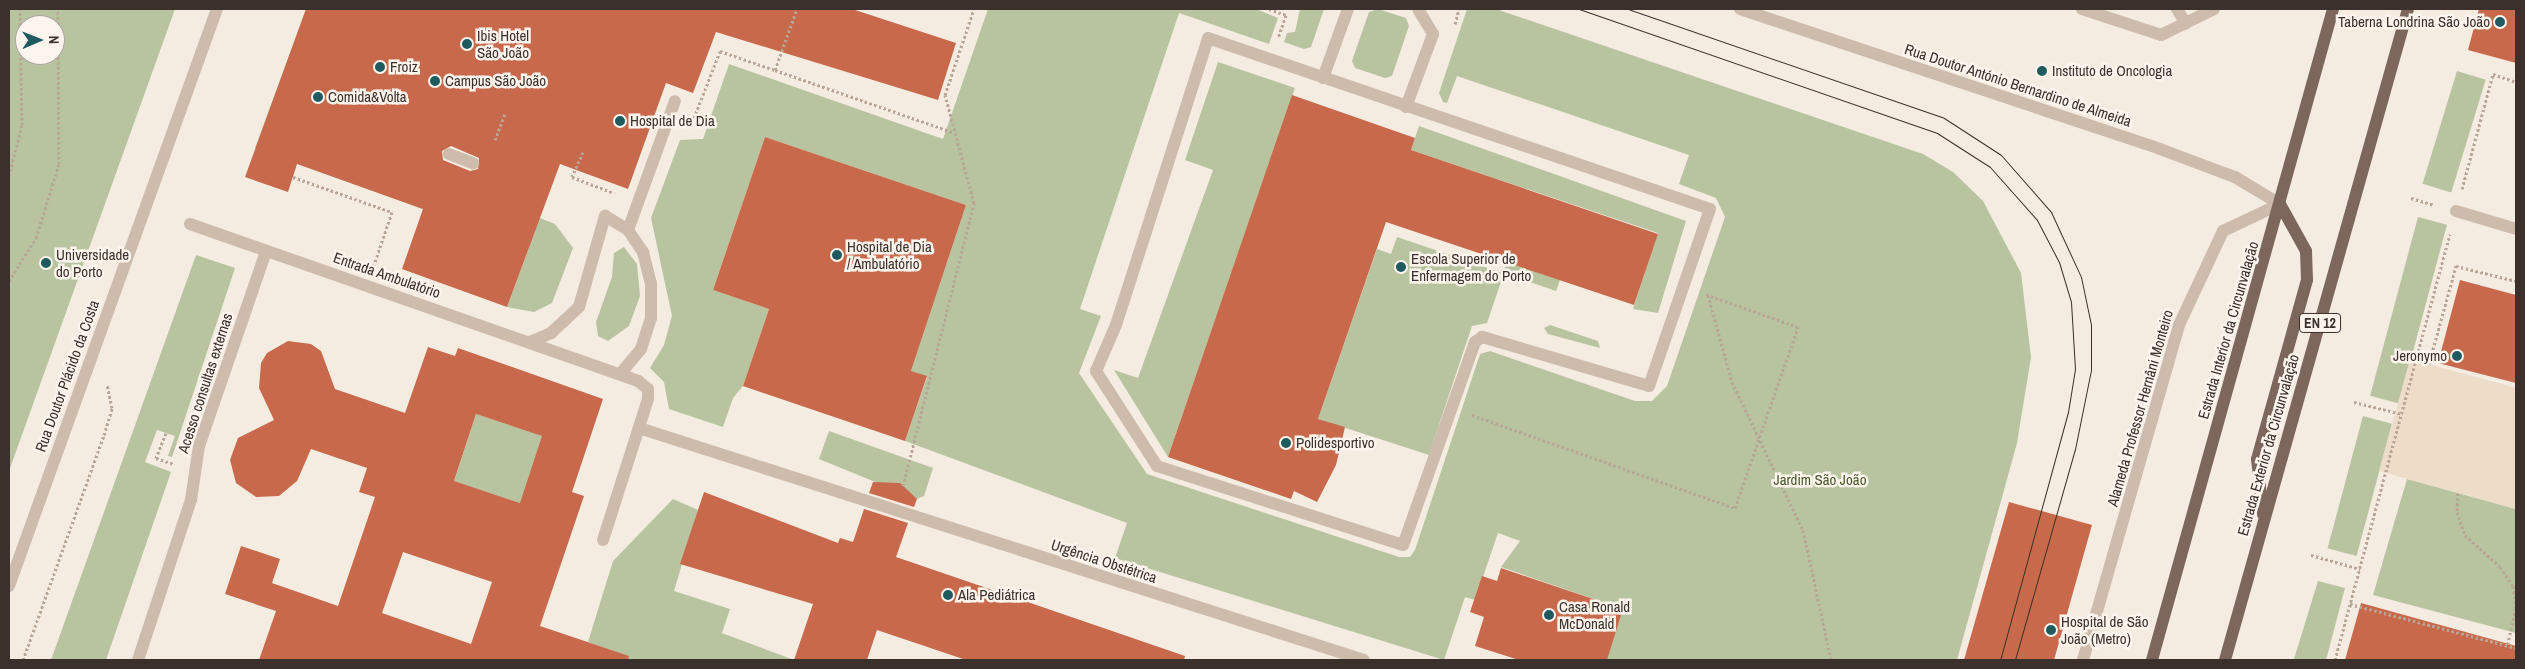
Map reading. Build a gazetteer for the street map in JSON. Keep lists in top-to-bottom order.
{
  "streets": {
    "main road": ["EN 12", "Estrada Interior da Circunvalação", "Estrada Exterior da Circunvalação"],
    "street": [
      "Rua Doutor António Bernardino de Almeida",
      "Entrada Ambulatório",
      "Rua Doutor Plácido da Costa",
      "Acesso consultas externas",
      "Alameda Professor Hernâni Monteiro",
      "Urgência Obstétrica"
    ]
  },
  "crossings": [
    ["Rua Doutor António Bernardino de Almeida", "Estrada Interior da Circunvalação"],
    ["Rua Doutor António Bernardino de Almeida", "Alameda Professor Hernâni Monteiro"],
    ["Entrada Ambulatório", "Acesso consultas externas"],
    ["Entrada Ambulatório", "Urgência Obstétrica"],
    ["Estrada Interior da Circunvalação", "Alameda Professor Hernâni Monteiro"]
  ],
  "parks": ["Jardim São João"],
  "places": [
    "Taberna Londrina São João",
    "Ibis Hotel São João",
    "Froiz",
    "Instituto de Oncologia",
    "Campus São João",
    "Comida&Volta",
    "Hospital de Dia",
    "Hospital de Dia / Ambulatório",
    "Universidade do Porto",
    "Escola Superior de Enfermagem do Porto",
    "Jeronymo",
    "Polidesportivo",
    "Ala Pediátrica",
    "Casa Ronald McDonald",
    "Hospital de São João (Metro)"
  ],
  "north": "right"
}
